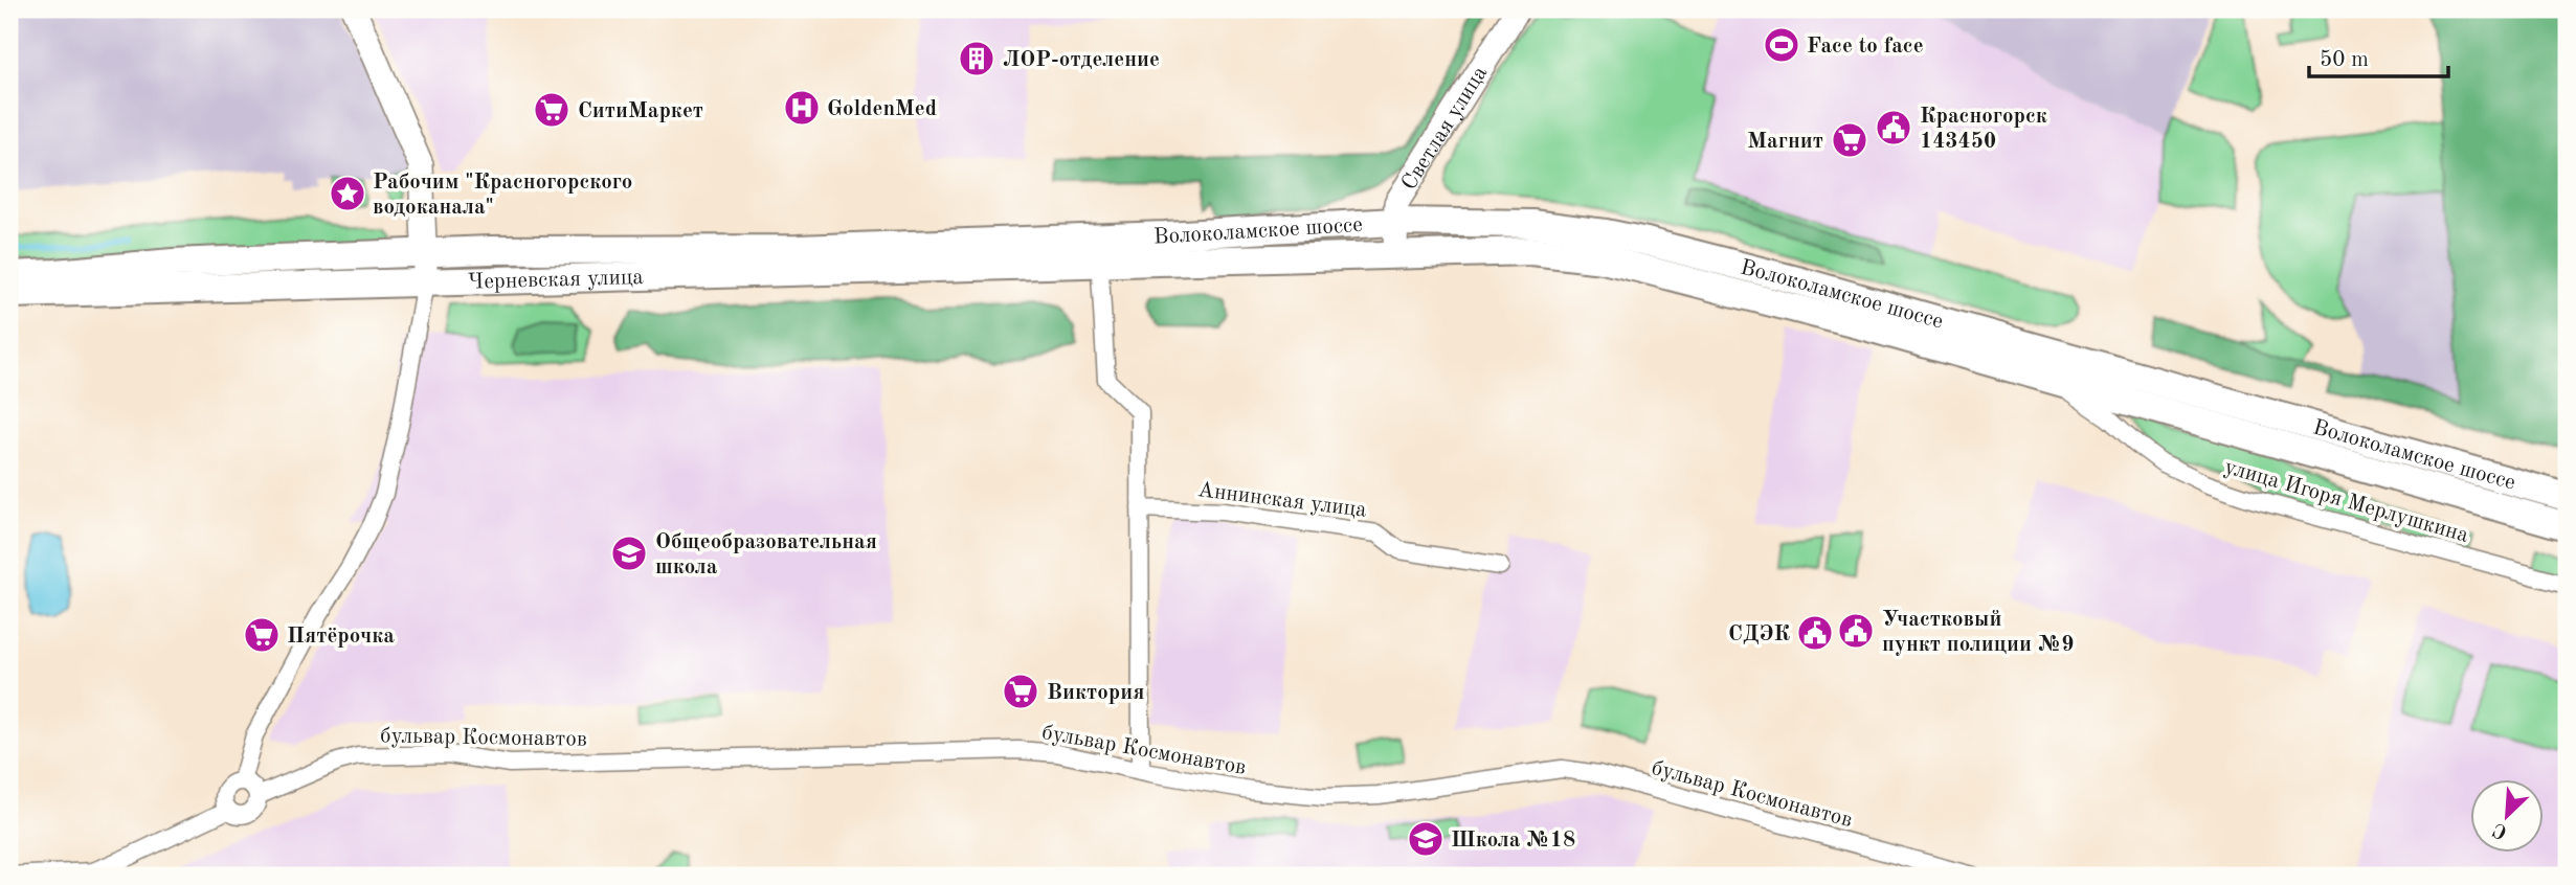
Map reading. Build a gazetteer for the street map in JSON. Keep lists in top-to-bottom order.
{
  "streets": {
    "main road": ["Волоколамское шоссе", "Черневская улица"],
    "street": [
      "Светлая улица",
      "Аннинская улица",
      "улица Игоря Мерлушкина",
      "бульвар Космонавтов"
    ]
  },
  "crossings": [
    ["Светлая улица", "Волоколамское шоссе"],
    ["Волоколамское шоссе", "Черневская улица"],
    ["Волоколамское шоссе", "улица Игоря Мерлушкина"]
  ],
  "places": {
    "sports": ["Face to face"],
    "building": ["ЛОР-отделение"],
    "hospital": ["GoldenMed"],
    "supermarket": [
      "СитиМаркет",
      "Магнит",
      "Пятёрочка",
      "Виктория"
    ],
    "public building": ["Красногорск 143450", "Участковый пункт полиции №9", "СДЭК"],
    "place": ["Рабочим \"Красногорского водоканала\""],
    "school or university": ["Общеобразовательная школа", "Школа №18"]
  },
  "scale_bar": "50 m",
  "north": "bottom left"
}
